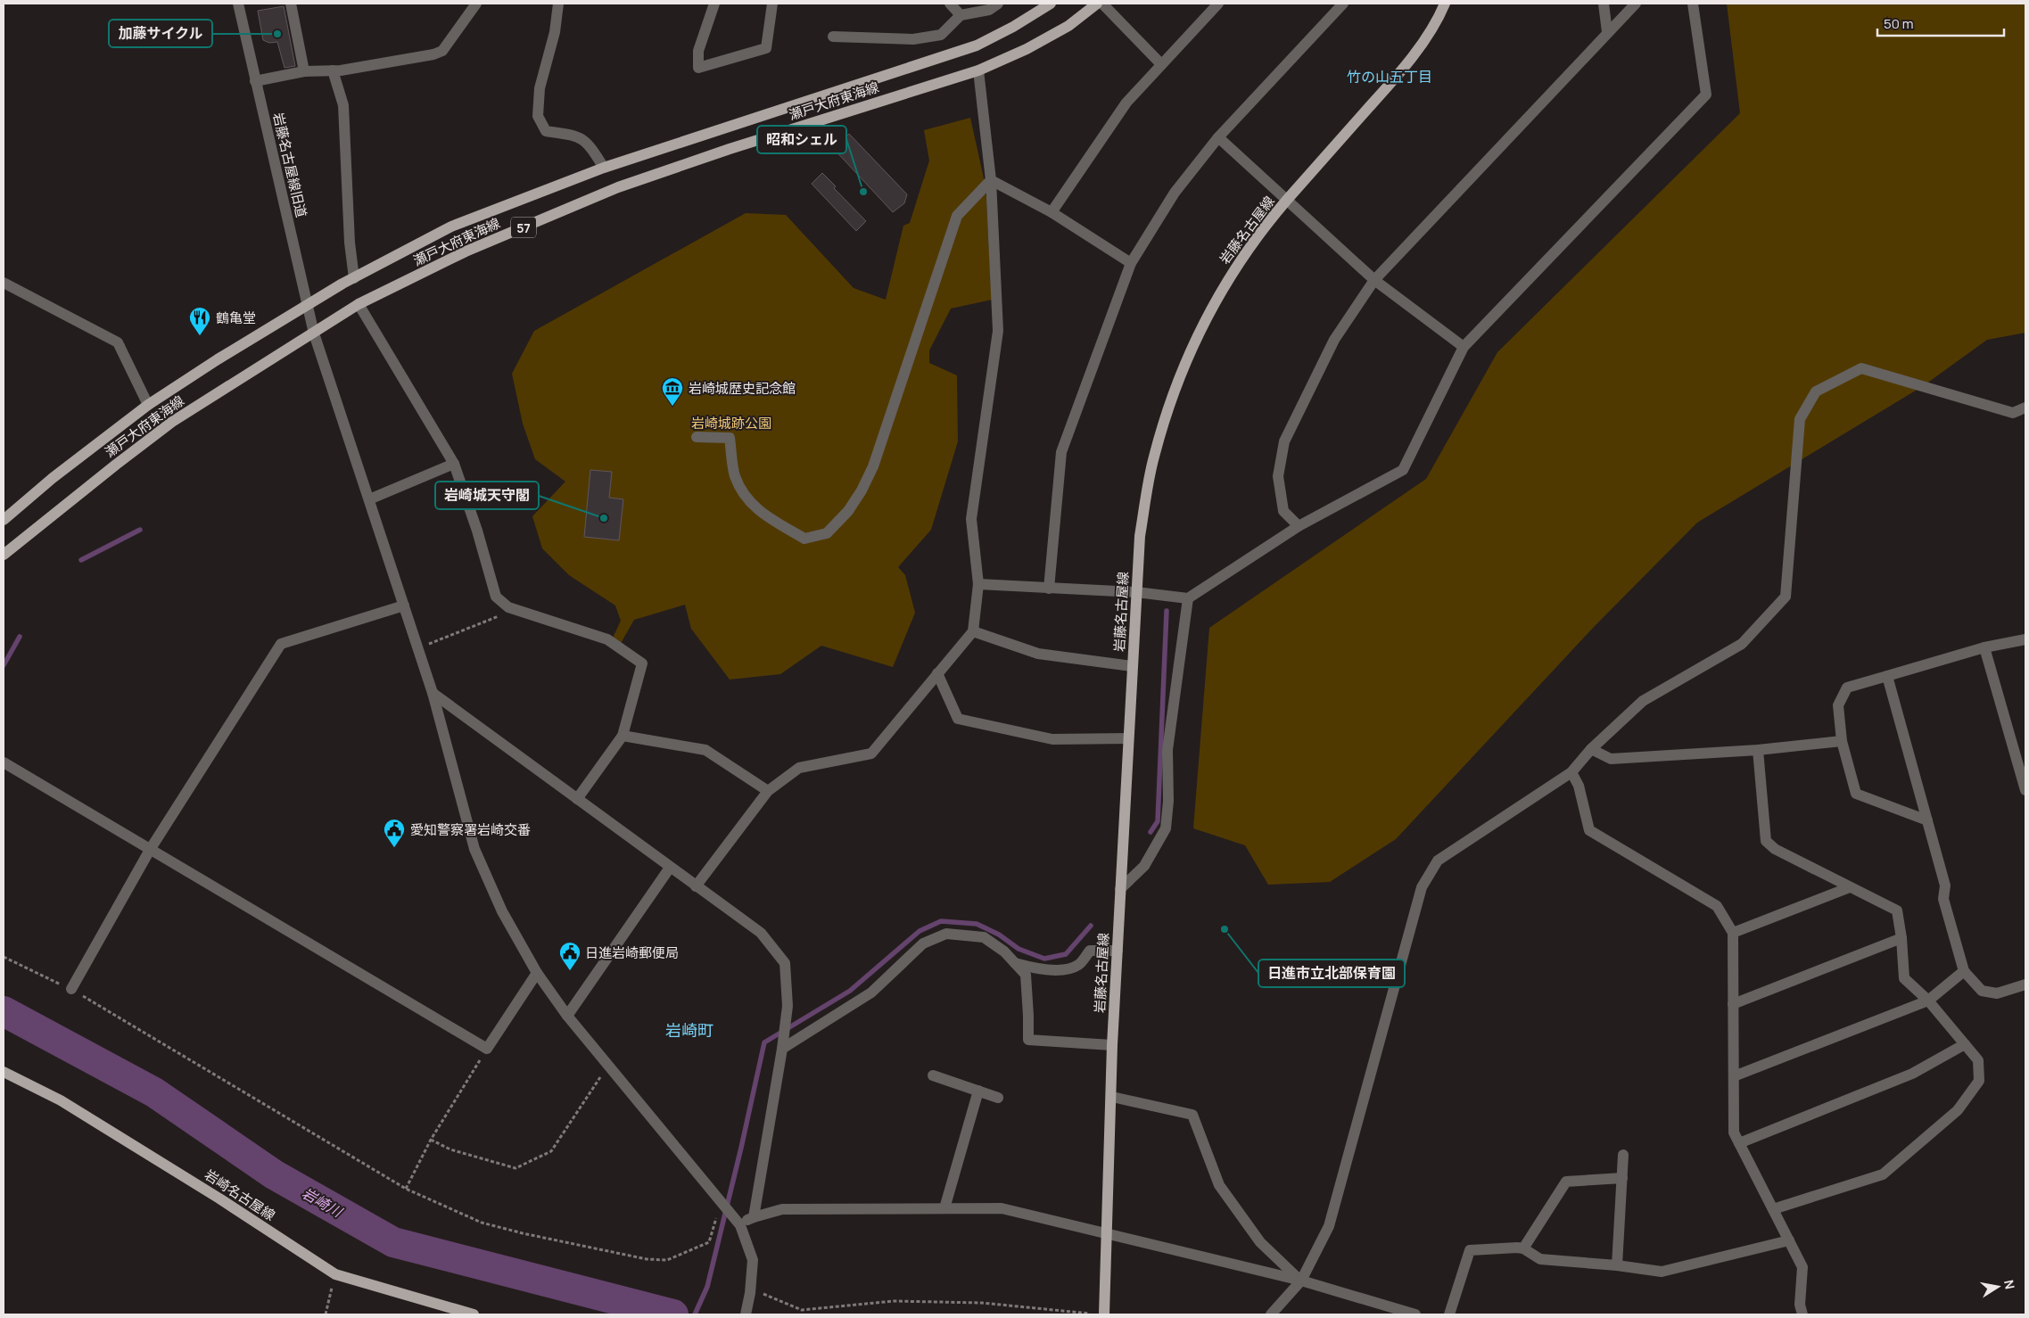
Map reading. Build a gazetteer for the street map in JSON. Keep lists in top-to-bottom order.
{
  "streets": {
    "main road": [
      "瀬戸大府東海線",
      "57",
      "岩藤名古屋線",
      "岩崎名古屋線"
    ],
    "street": ["岩藤名古屋線旧道"]
  },
  "crossings": [
    ["瀬戸大府東海線", "岩藤名古屋線旧道"]
  ],
  "districts": ["竹の山五丁目", "岩崎町"],
  "water": ["岩崎川"],
  "parks": ["岩崎城跡公園"],
  "places": {
    "other": [
      "加藤サイクル",
      "昭和シェル",
      "岩崎城天守閣",
      "日進市立北部保育園"
    ],
    "restaurant": ["鶴亀堂"],
    "museum": ["岩崎城歴史記念館"],
    "public building": ["愛知警察署岩崎交番", "日進岩崎郵便局"]
  },
  "scale_bar": "50 m",
  "north": "right"
}
